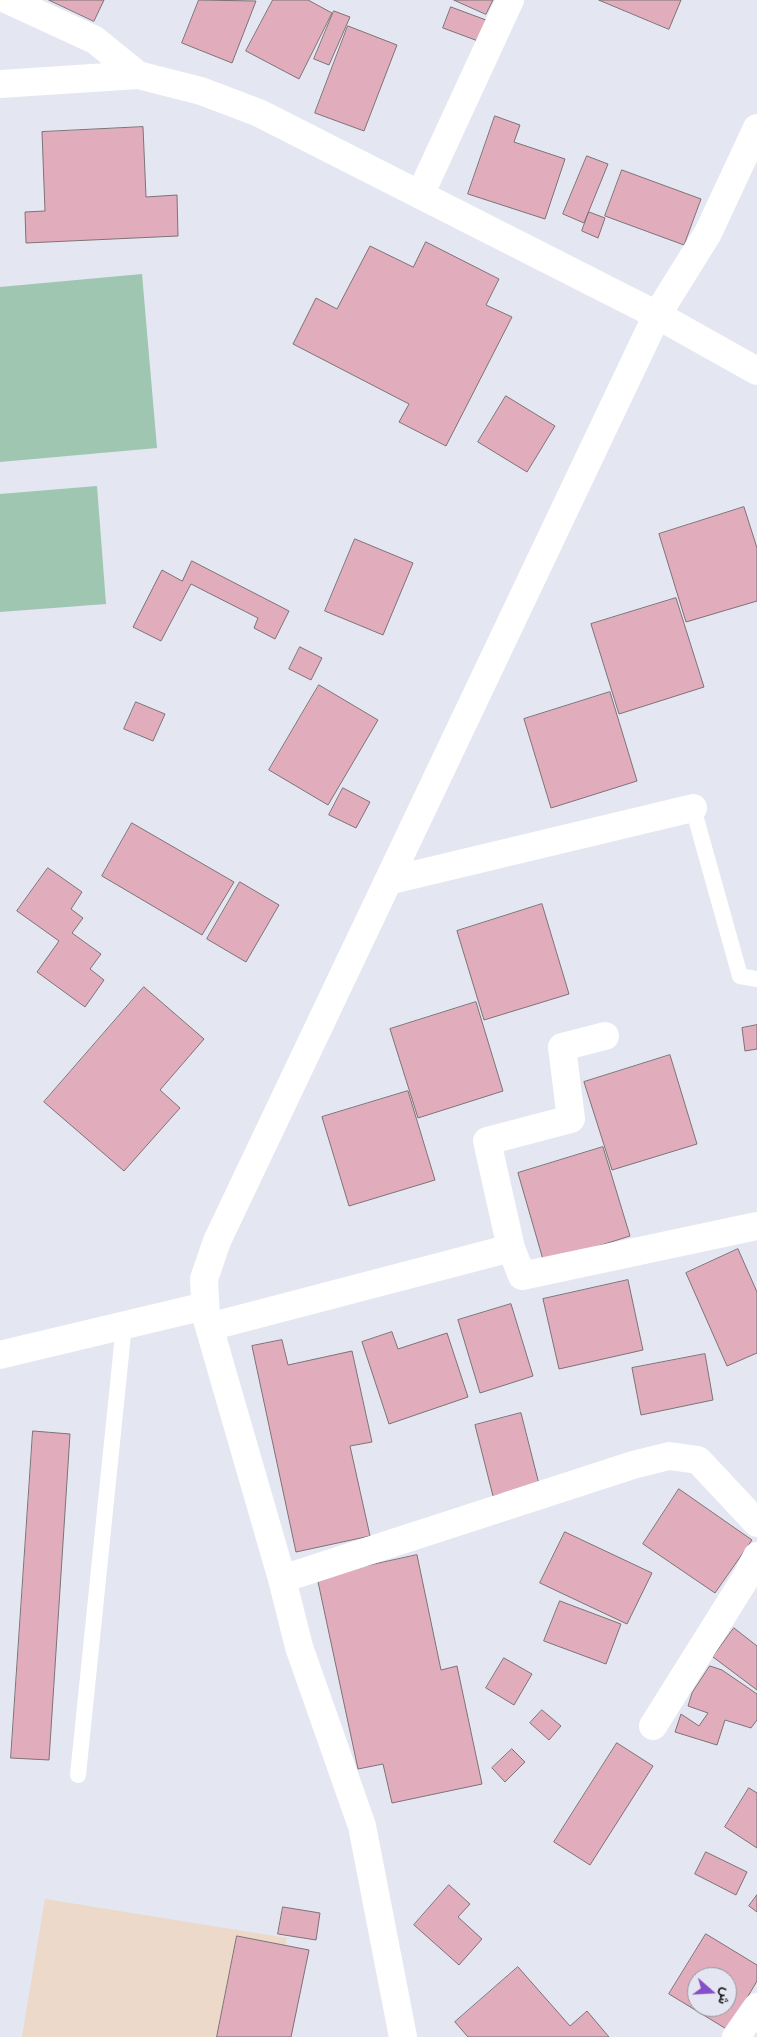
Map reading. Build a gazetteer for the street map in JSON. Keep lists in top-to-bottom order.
{
  "north": "right"
}
